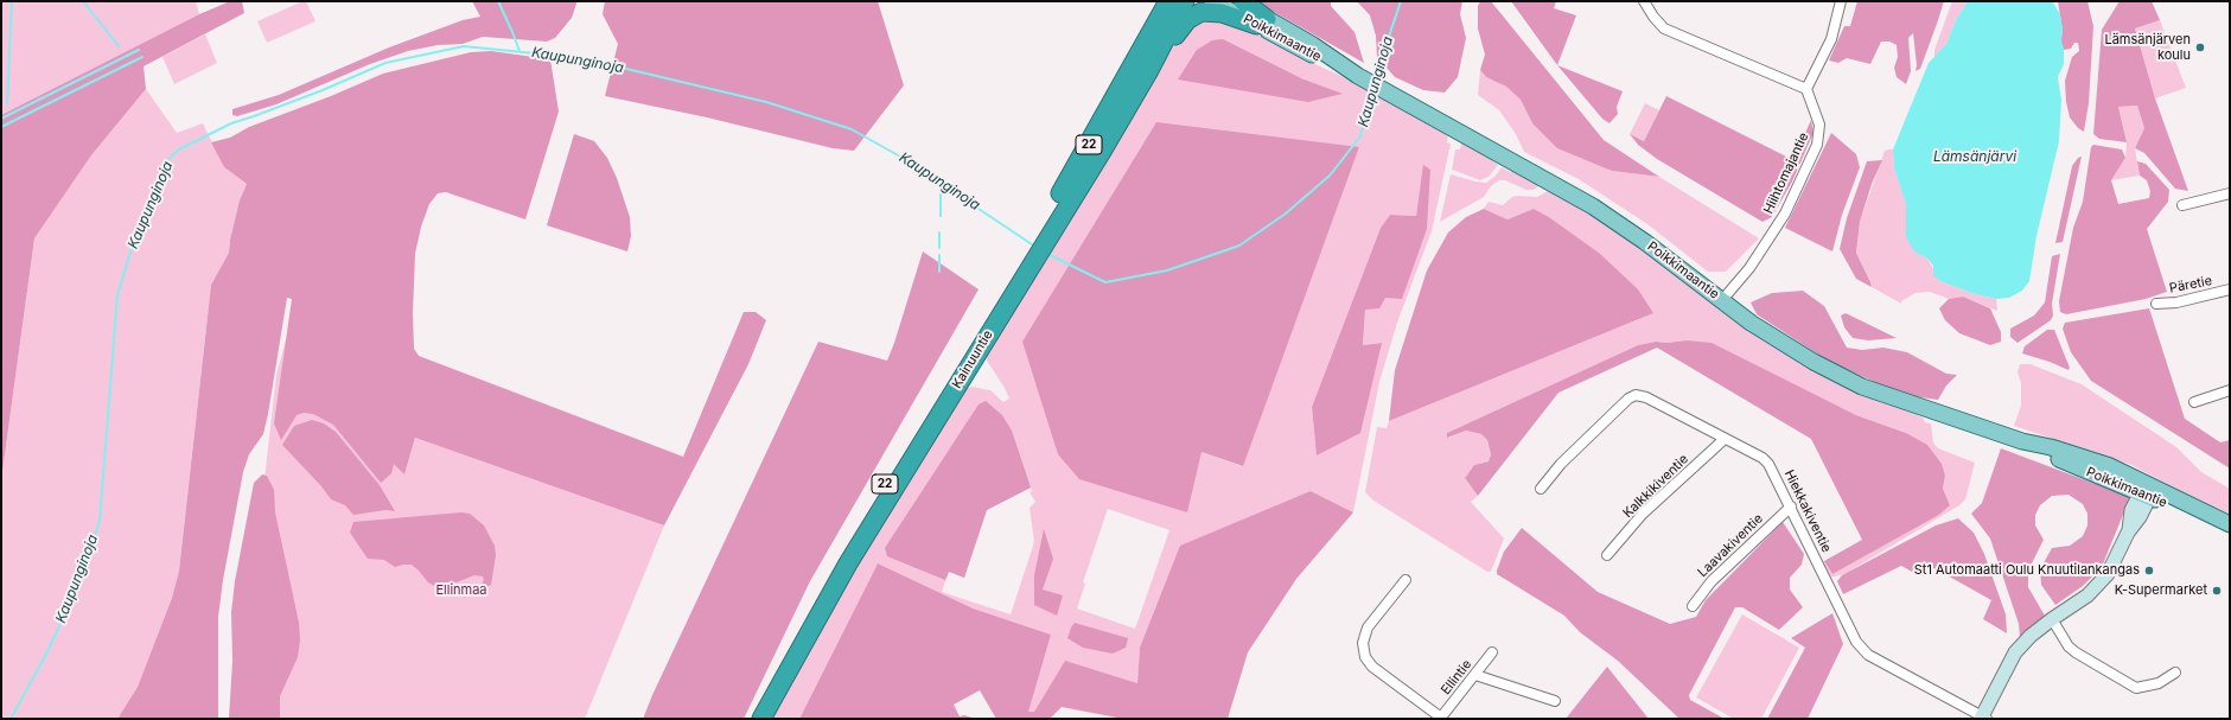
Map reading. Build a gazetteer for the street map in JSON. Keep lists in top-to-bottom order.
{
  "streets": {
    "highway": ["22", "Kainuuntie"],
    "main road": ["Poikkimaantie"],
    "street": [
      "Hiihtomajantie",
      "Päretie",
      "Kalkkikiventie",
      "Hiekkakiventie",
      "Laavakiventie",
      "Ellintie"
    ]
  },
  "crossings": [
    ["Poikkimaantie", "Hiihtomajantie"],
    ["Kalkkikiventie", "Hiekkakiventie"],
    ["Hiekkakiventie", "Laavakiventie"]
  ],
  "water": ["Kaupunginoja", "Lämsänjärvi"],
  "parks": ["Ellinmaa"],
  "places": ["Lämsänjärven koulu", "St1 Automaatti Oulu Knuutilankangas", "K-Supermarket"]
}
